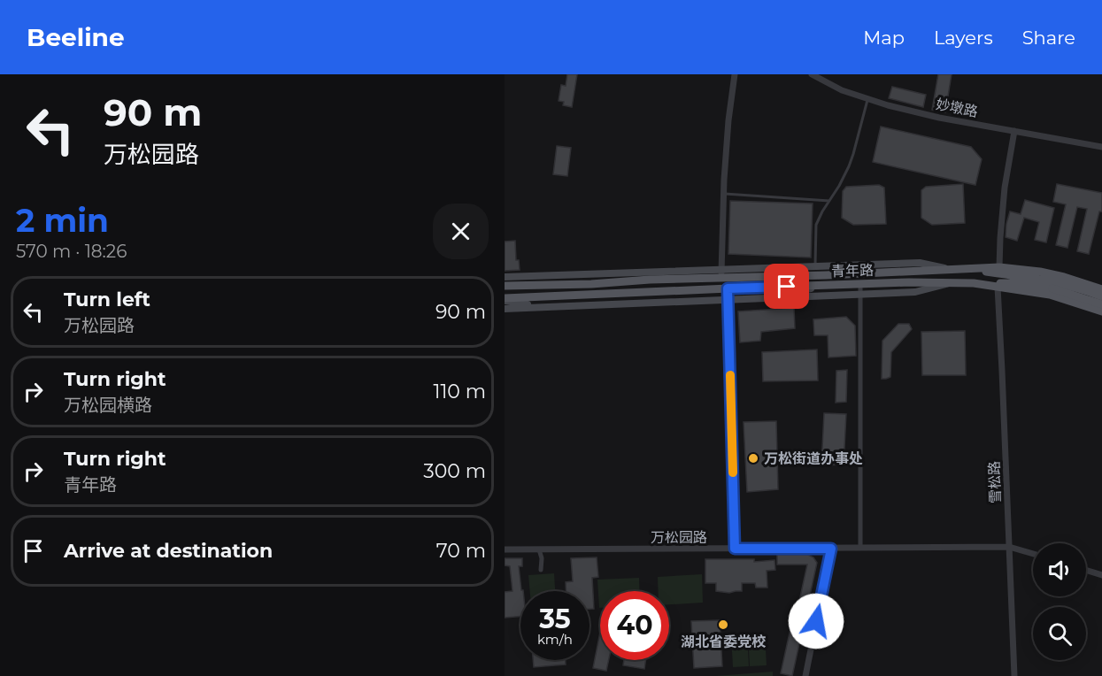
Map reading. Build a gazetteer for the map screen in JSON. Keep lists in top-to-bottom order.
{
  "streets": {
    "main road": ["青年路"],
    "street": ["妙墩路", "雪松路", "万松园路"]
  },
  "crossings": [
    ["青年路", "雪松路"],
    ["雪松路", "万松园路"]
  ],
  "places": ["万松街道办事处", "湖北省委党校"],
  "page": {
    "header": "Beeline",
    "nav": ["Map", "Layers", "Share"],
    "turn": ["90 m", "万松园路"],
    "heading": ["2 min", "570 m · 18:26"],
    "list": [
      {
        "name": "Turn left",
        "note": "万松园路",
        "value": "90 m"
      },
      {
        "name": "Turn right",
        "note": "万松园横路",
        "value": "110 m"
      },
      {
        "name": "Turn right",
        "note": "青年路",
        "value": "300 m"
      },
      {
        "name": "Arrive at destination",
        "value": "70 m"
      }
    ],
    "speed": "35 km/h",
    "limit": "40"
  }
}
